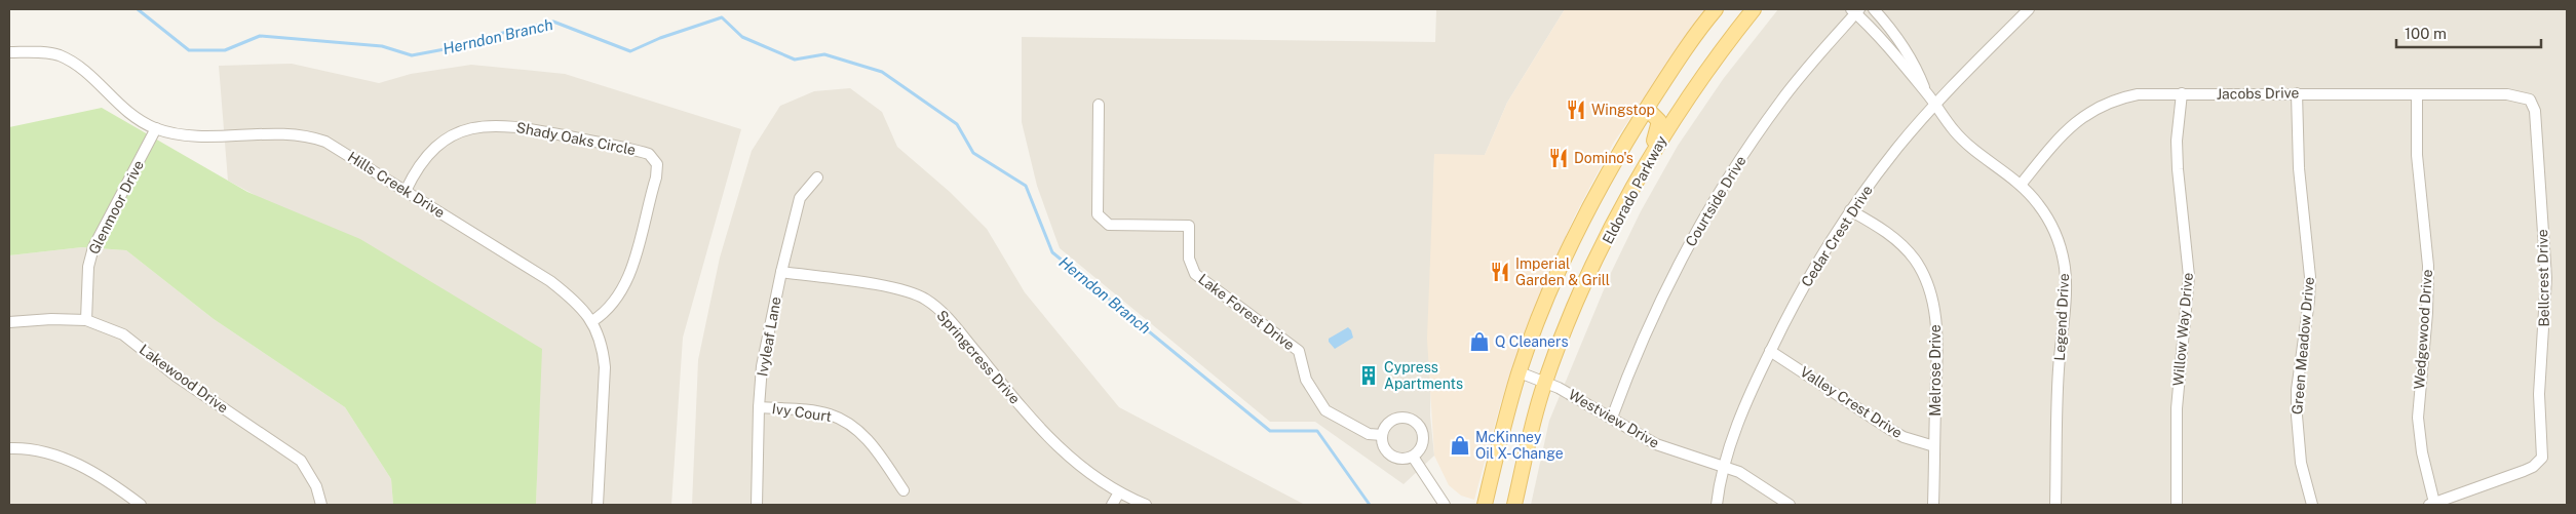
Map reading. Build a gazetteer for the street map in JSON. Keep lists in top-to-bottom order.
{
  "streets": {
    "main road": ["Eldorado Parkway"],
    "street": [
      "Jacobs Drive",
      "Shady Oaks Circle",
      "Hills Creek Drive",
      "Courtside Drive",
      "Glenmoor Drive",
      "Cedar Crest Drive",
      "Bellcrest Drive",
      "Lake Forest Drive",
      "Legend Drive",
      "Willow Way Drive",
      "Wedgewood Drive",
      "Ivyleaf Lane",
      "Green Meadow Drive",
      "Springcress Drive",
      "Melrose Drive",
      "Lakewood Drive",
      "Valley Crest Drive",
      "Ivy Court",
      "Westview Drive"
    ]
  },
  "crossings": [
    ["Jacobs Drive", "Bellcrest Drive"],
    ["Jacobs Drive", "Legend Drive"],
    ["Jacobs Drive", "Willow Way Drive"],
    ["Jacobs Drive", "Wedgewood Drive"],
    ["Jacobs Drive", "Green Meadow Drive"],
    ["Shady Oaks Circle", "Hills Creek Drive"],
    ["Hills Creek Drive", "Glenmoor Drive"],
    ["Eldorado Parkway", "Westview Drive"],
    ["Courtside Drive", "Legend Drive"],
    ["Courtside Drive", "Westview Drive"],
    ["Glenmoor Drive", "Lakewood Drive"],
    ["Cedar Crest Drive", "Legend Drive"],
    ["Cedar Crest Drive", "Melrose Drive"],
    ["Cedar Crest Drive", "Valley Crest Drive"],
    ["Cedar Crest Drive", "Westview Drive"],
    ["Bellcrest Drive", "Wedgewood Drive"],
    ["Ivyleaf Lane", "Springcress Drive"],
    ["Ivyleaf Lane", "Ivy Court"],
    ["Melrose Drive", "Valley Crest Drive"]
  ],
  "water": ["Herndon Branch"],
  "places": {
    "restaurant": ["Wingstop", "Domino's", "Imperial Garden & Grill"],
    "shop": ["Q Cleaners", "McKinney Oil X-Change"],
    "building": ["Cypress Apartments"]
  },
  "scale_bar": "100 m"
}
